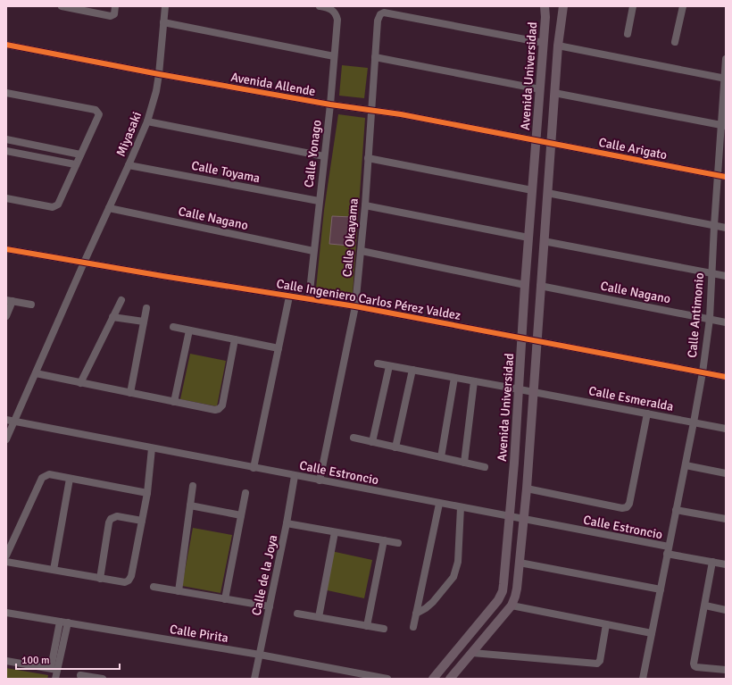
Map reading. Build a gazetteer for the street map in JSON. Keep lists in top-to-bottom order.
{
  "streets": {
    "main road": ["Avenida Universidad"],
    "street": [
      "Avenida Allende",
      "Miyasaki",
      "Calle Arigato",
      "Calle Yonago",
      "Calle Toyama",
      "Calle Nagano",
      "Calle Okayama",
      "Calle Ingeniero Carlos Pérez Valdez",
      "Calle Antimonio",
      "Calle Esmeralda",
      "Calle Estroncio",
      "Calle de la Joya",
      "Calle Pirita"
    ]
  },
  "crossings": [
    ["Avenida Universidad", "Avenida Allende"],
    ["Avenida Universidad", "Calle Arigato"],
    ["Avenida Universidad", "Calle Okayama"],
    ["Avenida Universidad", "Calle Ingeniero Carlos Pérez Valdez"],
    ["Avenida Universidad", "Calle Esmeralda"],
    ["Avenida Universidad", "Calle Estroncio"],
    ["Avenida Allende", "Miyasaki"],
    ["Avenida Allende", "Calle Arigato"],
    ["Avenida Allende", "Calle Yonago"],
    ["Avenida Allende", "Calle Okayama"],
    ["Miyasaki", "Calle Toyama"],
    ["Miyasaki", "Calle Nagano"],
    ["Miyasaki", "Calle Ingeniero Carlos Pérez Valdez"],
    ["Miyasaki", "Calle Estroncio"],
    ["Calle Arigato", "Calle Antimonio"],
    ["Calle Yonago", "Calle Toyama"],
    ["Calle Yonago", "Calle Nagano"],
    ["Calle Yonago", "Calle Ingeniero Carlos Pérez Valdez"],
    ["Calle Nagano", "Calle Antimonio"],
    ["Calle Okayama", "Calle Ingeniero Carlos Pérez Valdez"],
    ["Calle Okayama", "Calle Estroncio"],
    ["Calle Ingeniero Carlos Pérez Valdez", "Calle Antimonio"],
    ["Calle Antimonio", "Calle Esmeralda"],
    ["Calle Antimonio", "Calle Estroncio"],
    ["Calle Estroncio", "Calle de la Joya"],
    ["Calle de la Joya", "Calle Pirita"]
  ],
  "scale_bar": "100 m"
}
